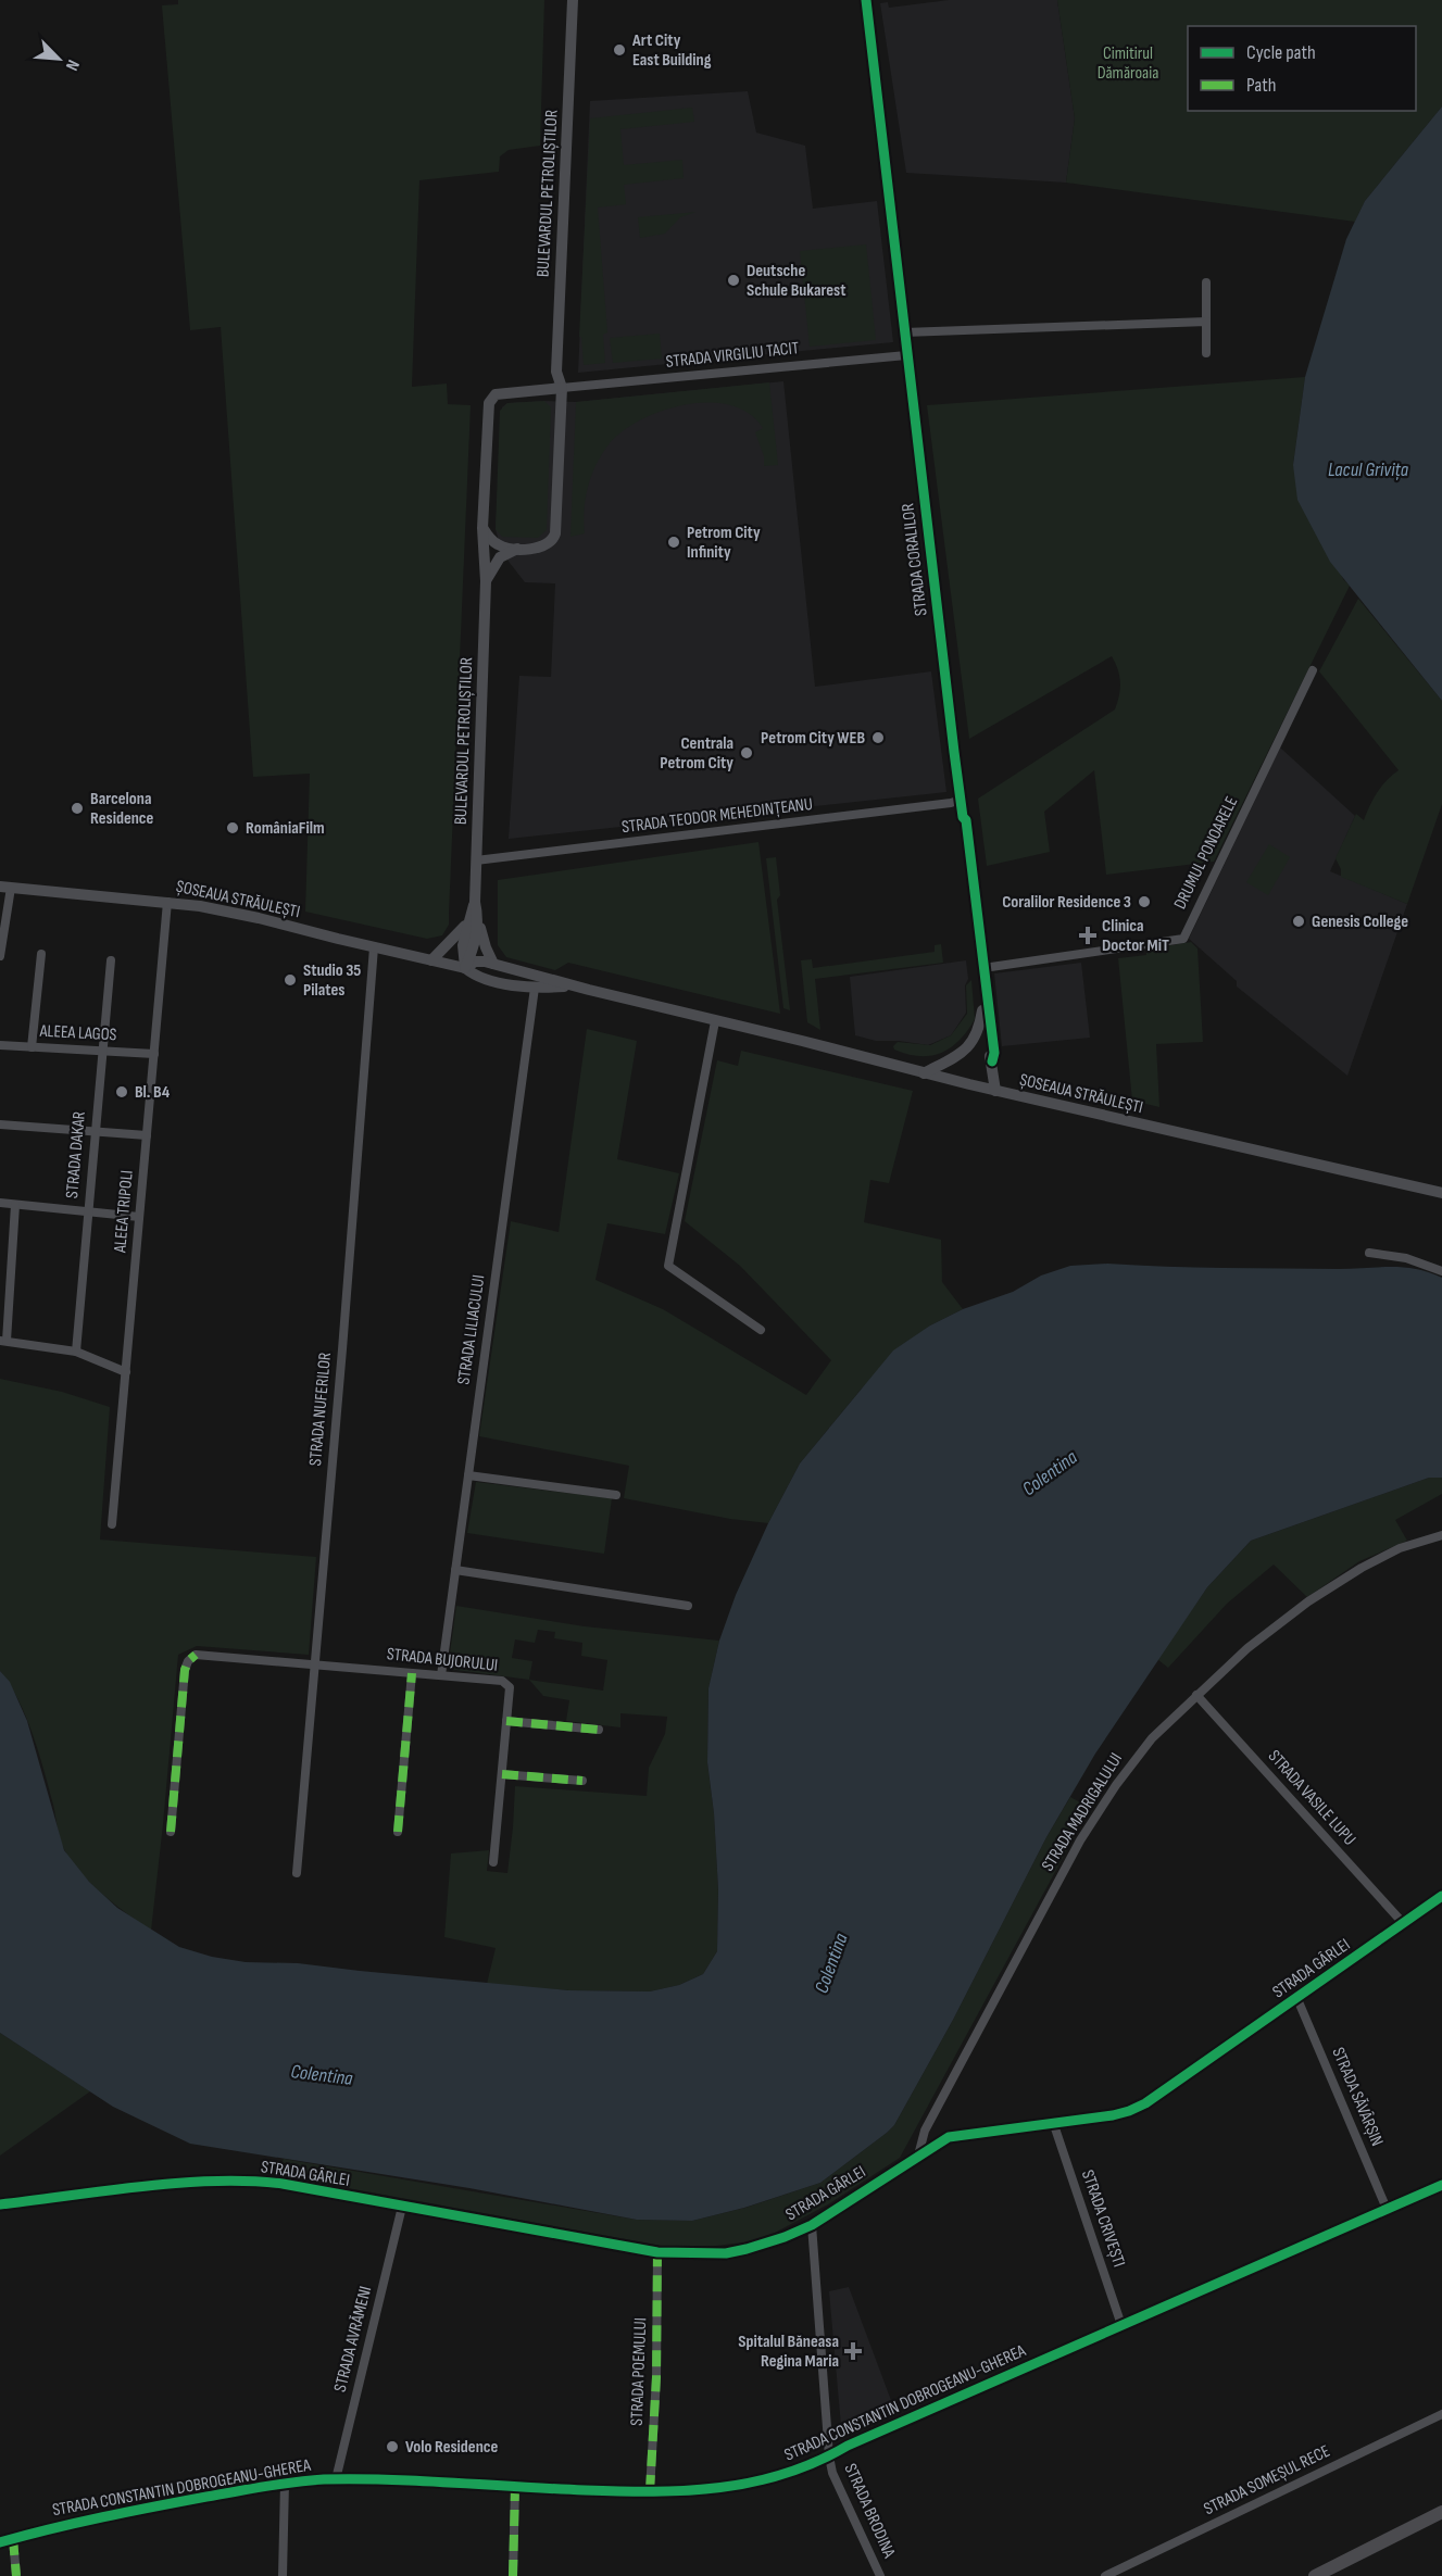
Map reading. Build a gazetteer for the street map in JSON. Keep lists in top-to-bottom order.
{
  "streets": {
    "street": [
      "BULEVARDUL PETROLIȘTILOR",
      "STRADA VIRGILIU TACIT",
      "STRADA CORALILOR",
      "STRADA TEODOR MEHEDINȚEANU",
      "DRUMUL PONOARELE",
      "ȘOSEAUA STRĂULEȘTI",
      "ALEEA LAGOS",
      "STRADA DAKAR",
      "ALEEA TRIPOLI",
      "STRADA LILIACULUI",
      "STRADA NUFERILOR",
      "STRADA BUJORULUI",
      "STRADA VASILE LUPU",
      "STRADA MADRIGALULUI",
      "STRADA GÂRLEI",
      "STRADA SĂVÂRȘIN",
      "STRADA CRIVEȘTI",
      "STRADA AVRĂMENI",
      "STRADA POEMULUI",
      "STRADA CONSTANTIN DOBROGEANU-GHEREA",
      "STRADA SOMEȘUL RECE",
      "STRADA BRODINA"
    ]
  },
  "crossings": [
    ["BULEVARDUL PETROLIȘTILOR", "STRADA VIRGILIU TACIT"],
    ["BULEVARDUL PETROLIȘTILOR", "STRADA TEODOR MEHEDINȚEANU"],
    ["BULEVARDUL PETROLIȘTILOR", "ȘOSEAUA STRĂULEȘTI"],
    ["STRADA VIRGILIU TACIT", "STRADA CORALILOR"],
    ["STRADA CORALILOR", "STRADA TEODOR MEHEDINȚEANU"],
    ["STRADA CORALILOR", "DRUMUL PONOARELE"],
    ["STRADA CORALILOR", "ȘOSEAUA STRĂULEȘTI"],
    ["ȘOSEAUA STRĂULEȘTI", "ALEEA TRIPOLI"],
    ["ȘOSEAUA STRĂULEȘTI", "STRADA LILIACULUI"],
    ["ȘOSEAUA STRĂULEȘTI", "STRADA NUFERILOR"],
    ["ALEEA LAGOS", "STRADA DAKAR"],
    ["ALEEA LAGOS", "ALEEA TRIPOLI"],
    ["STRADA LILIACULUI", "STRADA BUJORULUI"],
    ["STRADA NUFERILOR", "STRADA BUJORULUI"],
    ["STRADA VASILE LUPU", "STRADA MADRIGALULUI"],
    ["STRADA VASILE LUPU", "STRADA GÂRLEI"],
    ["STRADA MADRIGALULUI", "STRADA GÂRLEI"],
    ["STRADA GÂRLEI", "STRADA SĂVÂRȘIN"],
    ["STRADA GÂRLEI", "STRADA CRIVEȘTI"],
    ["STRADA GÂRLEI", "STRADA AVRĂMENI"],
    ["STRADA GÂRLEI", "STRADA POEMULUI"],
    ["STRADA GÂRLEI", "STRADA BRODINA"],
    ["STRADA SĂVÂRȘIN", "STRADA CONSTANTIN DOBROGEANU-GHEREA"],
    ["STRADA CRIVEȘTI", "STRADA CONSTANTIN DOBROGEANU-GHEREA"],
    ["STRADA AVRĂMENI", "STRADA CONSTANTIN DOBROGEANU-GHEREA"],
    ["STRADA POEMULUI", "STRADA CONSTANTIN DOBROGEANU-GHEREA"],
    ["STRADA CONSTANTIN DOBROGEANU-GHEREA", "STRADA BRODINA"]
  ],
  "water": ["Lacul Grivița", "Colentina"],
  "parks": ["Cimitirul Dămăroaia"],
  "places": {
    "other": [
      "Art City East Building",
      "Deutsche Schule Bukarest",
      "Petrom City Infinity",
      "Petrom City WEB",
      "Centrala Petrom City",
      "Barcelona Residence",
      "RomâniaFilm",
      "Coralilor Residence 3",
      "Genesis College",
      "Studio 35 Pilates",
      "Bl. B4",
      "Volo Residence"
    ],
    "health": ["Clinica Doctor MiT", "Spitalul Băneasa Regina Maria"]
  },
  "legend": ["Cycle path", "Path"],
  "north": "bottom right"
}
